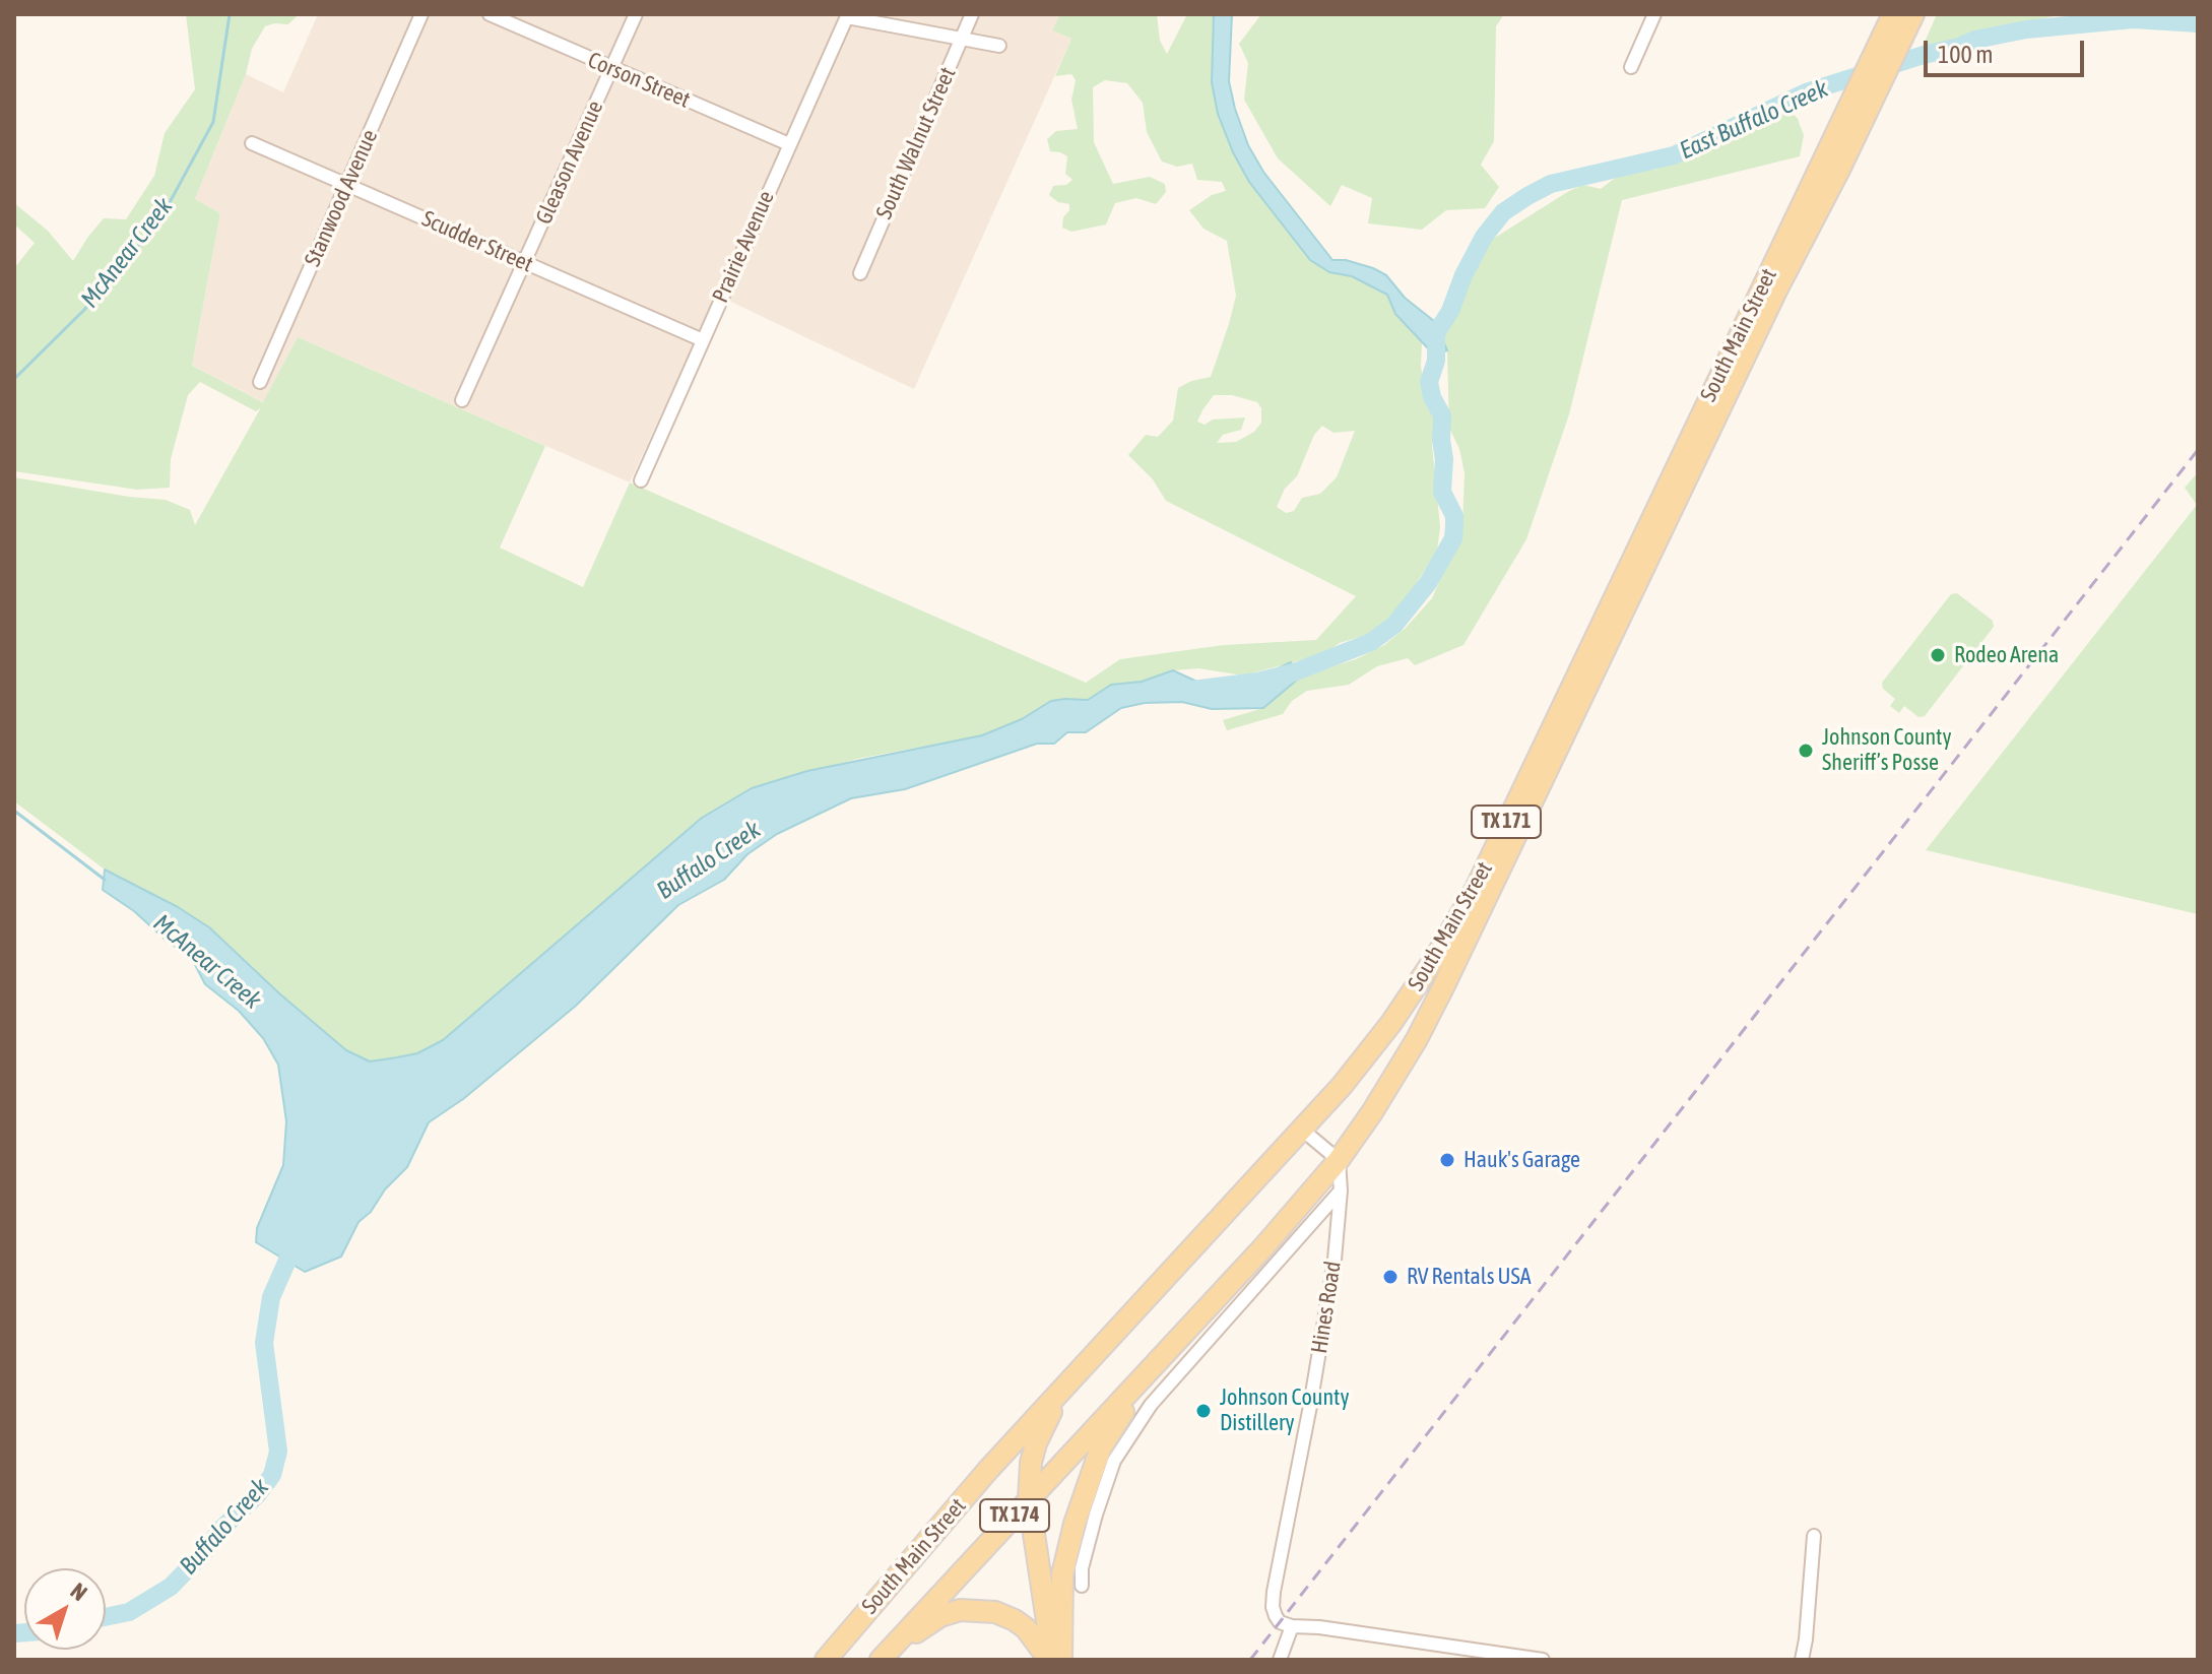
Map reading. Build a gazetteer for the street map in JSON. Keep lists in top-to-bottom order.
{
  "streets": {
    "main road": ["South Main Street", "TX 171", "TX 174"],
    "street": [
      "Corson Street",
      "South Walnut Street",
      "Gleason Avenue",
      "Stanwood Avenue",
      "Scudder Street",
      "Prairie Avenue",
      "Hines Road"
    ]
  },
  "crossings": [
    ["Corson Street", "Gleason Avenue"],
    ["Corson Street", "Prairie Avenue"],
    ["Gleason Avenue", "Scudder Street"],
    ["Stanwood Avenue", "Scudder Street"],
    ["Scudder Street", "Prairie Avenue"],
    ["South Main Street", "TX 171"],
    ["South Main Street", "Hines Road"]
  ],
  "water": ["East Buffalo Creek", "McAnear Creek", "Buffalo Creek"],
  "places": [
    "Rodeo Arena",
    "Johnson County Sheriff’s Posse",
    "Hauk's Garage",
    "RV Rentals USA",
    "Johnson County Distillery"
  ],
  "scale_bar": "100 m",
  "north": "top right"
}
